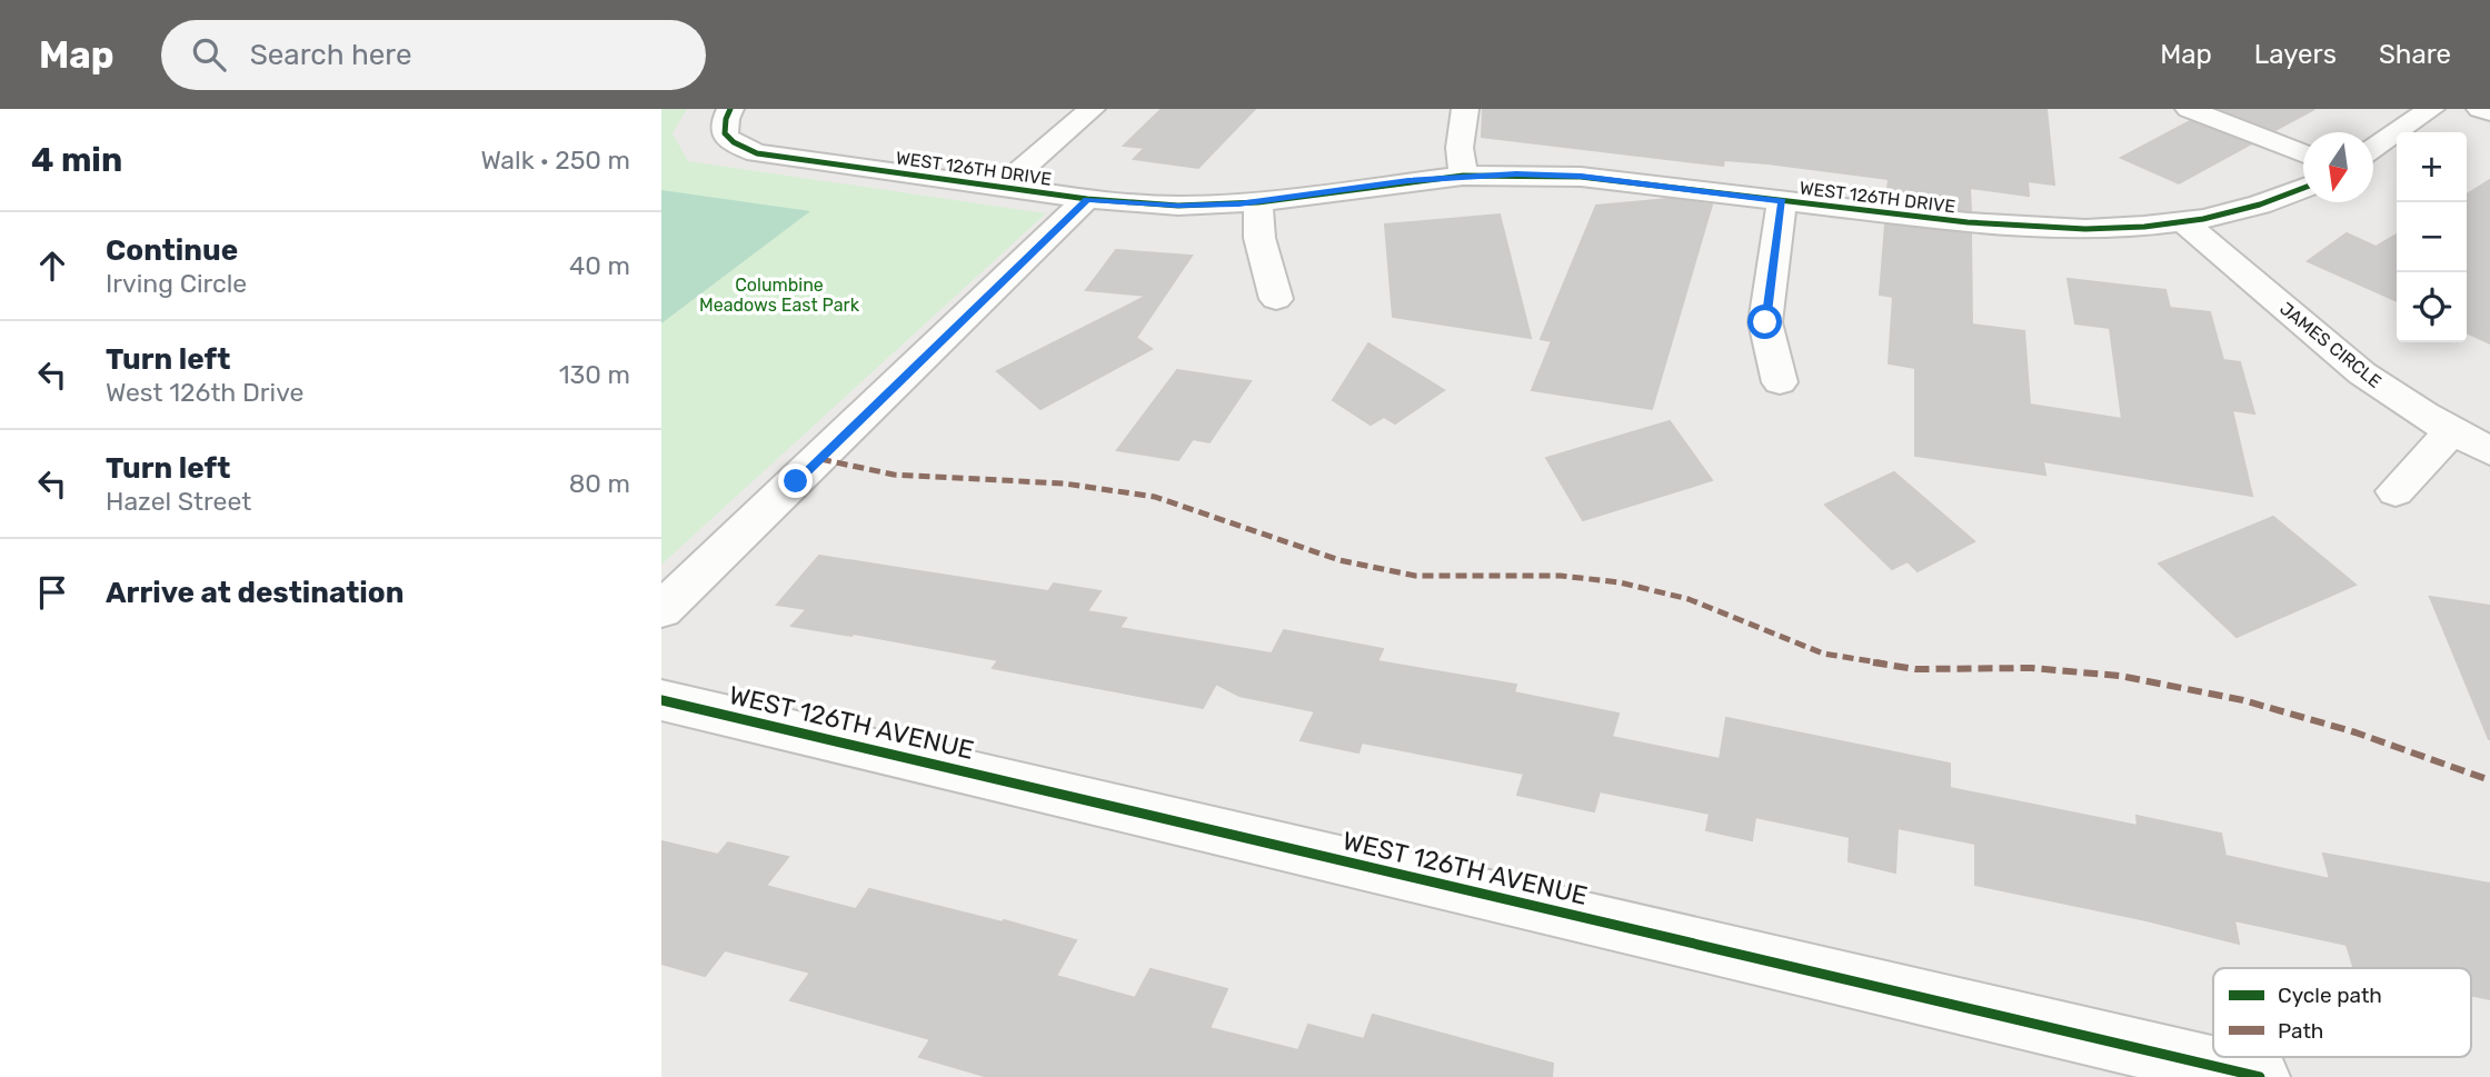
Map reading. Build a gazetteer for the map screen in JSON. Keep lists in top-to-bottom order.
{
  "streets": {
    "street": ["WEST 126TH DRIVE", "JAMES CIRCLE", "WEST 126TH AVENUE"]
  },
  "crossings": [
    ["WEST 126TH DRIVE", "JAMES CIRCLE"]
  ],
  "parks": ["Columbine Meadows East Park"],
  "legend": ["Cycle path", "Path"],
  "north": "bottom",
  "page": {
    "header": "Map",
    "search": "Search here",
    "nav": ["Map", "Layers", "Share"],
    "heading": ["4 min", "Walk · 250 m"],
    "map_buttons": ["+", "−"],
    "list": [
      ["Continue", "Irving Circle", "40 m"],
      ["Turn left", "West 126th Drive", "130 m"],
      ["Turn left", "Hazel Street", "80 m"],
      "Arrive at destination"
    ]
  }
}
